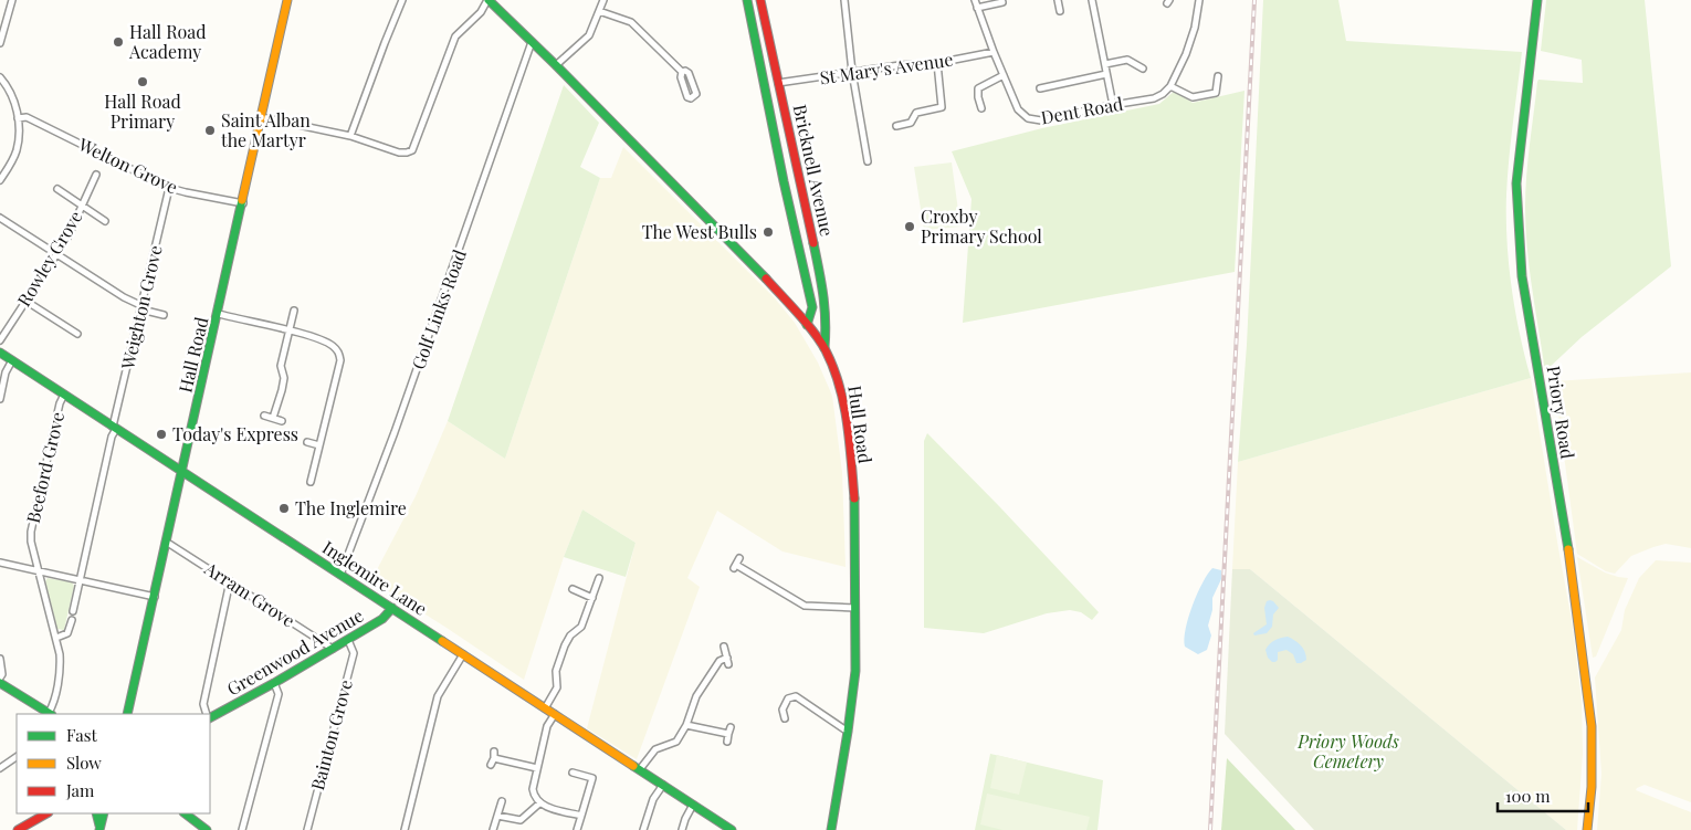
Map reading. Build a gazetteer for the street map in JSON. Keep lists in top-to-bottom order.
{
  "streets": {
    "street": [
      "St Mary's Avenue",
      "Dent Road",
      "Welton Grove",
      "Bricknell Avenue",
      "Rowley Grove",
      "Weighton Grove",
      "Golf Links Road",
      "Hall Road",
      "Priory Road",
      "Hull Road",
      "Beeford Grove",
      "Inglemire Lane",
      "Arram Grove",
      "Greenwood Avenue",
      "Bainton Grove"
    ]
  },
  "crossings": [
    ["St Mary's Avenue", "Dent Road"],
    ["St Mary's Avenue", "Bricknell Avenue"],
    ["Welton Grove", "Weighton Grove"],
    ["Welton Grove", "Hall Road"],
    ["Bricknell Avenue", "Hull Road"],
    ["Weighton Grove", "Inglemire Lane"],
    ["Golf Links Road", "Hull Road"],
    ["Golf Links Road", "Inglemire Lane"],
    ["Hall Road", "Inglemire Lane"],
    ["Hall Road", "Arram Grove"],
    ["Beeford Grove", "Inglemire Lane"],
    ["Inglemire Lane", "Greenwood Avenue"],
    ["Arram Grove", "Greenwood Avenue"],
    ["Greenwood Avenue", "Bainton Grove"]
  ],
  "parks": ["Priory Woods Cemetery"],
  "places": [
    "Hall Road Academy",
    "Hall Road Primary",
    "Saint Alban the Martyr",
    "Croxby Primary School",
    "The West Bulls",
    "Today's Express",
    "The Inglemire"
  ],
  "legend": ["Fast", "Slow", "Jam"],
  "scale_bar": "100 m"
}
